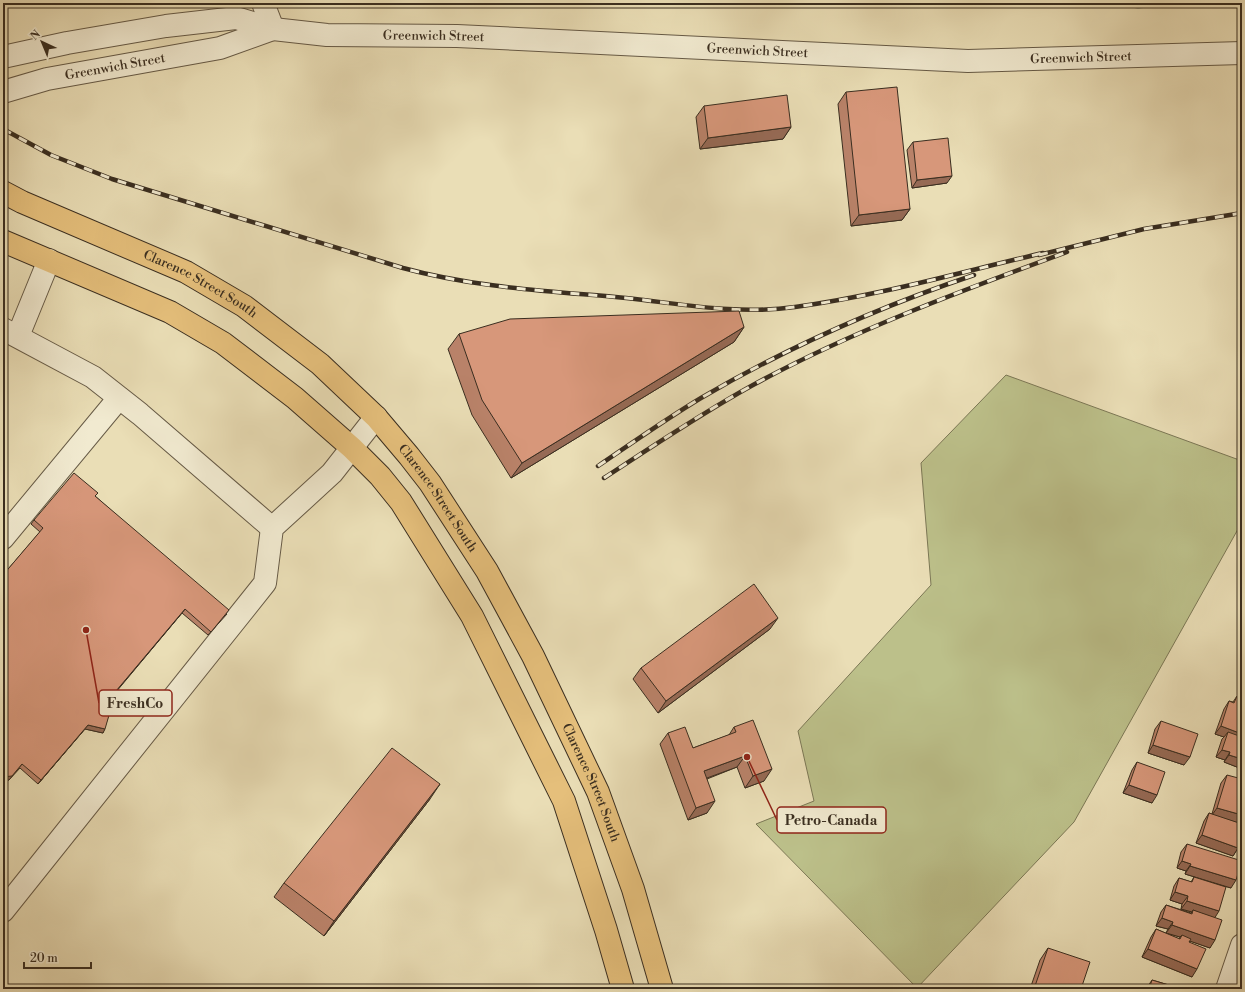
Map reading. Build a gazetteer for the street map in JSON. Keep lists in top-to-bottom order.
{
  "streets": {
    "main road": ["Clarence Street South"],
    "street": ["Greenwich Street"]
  },
  "places": ["FreshCo", "Petro-Canada"],
  "scale_bar": "20 m",
  "north": "top left"
}
